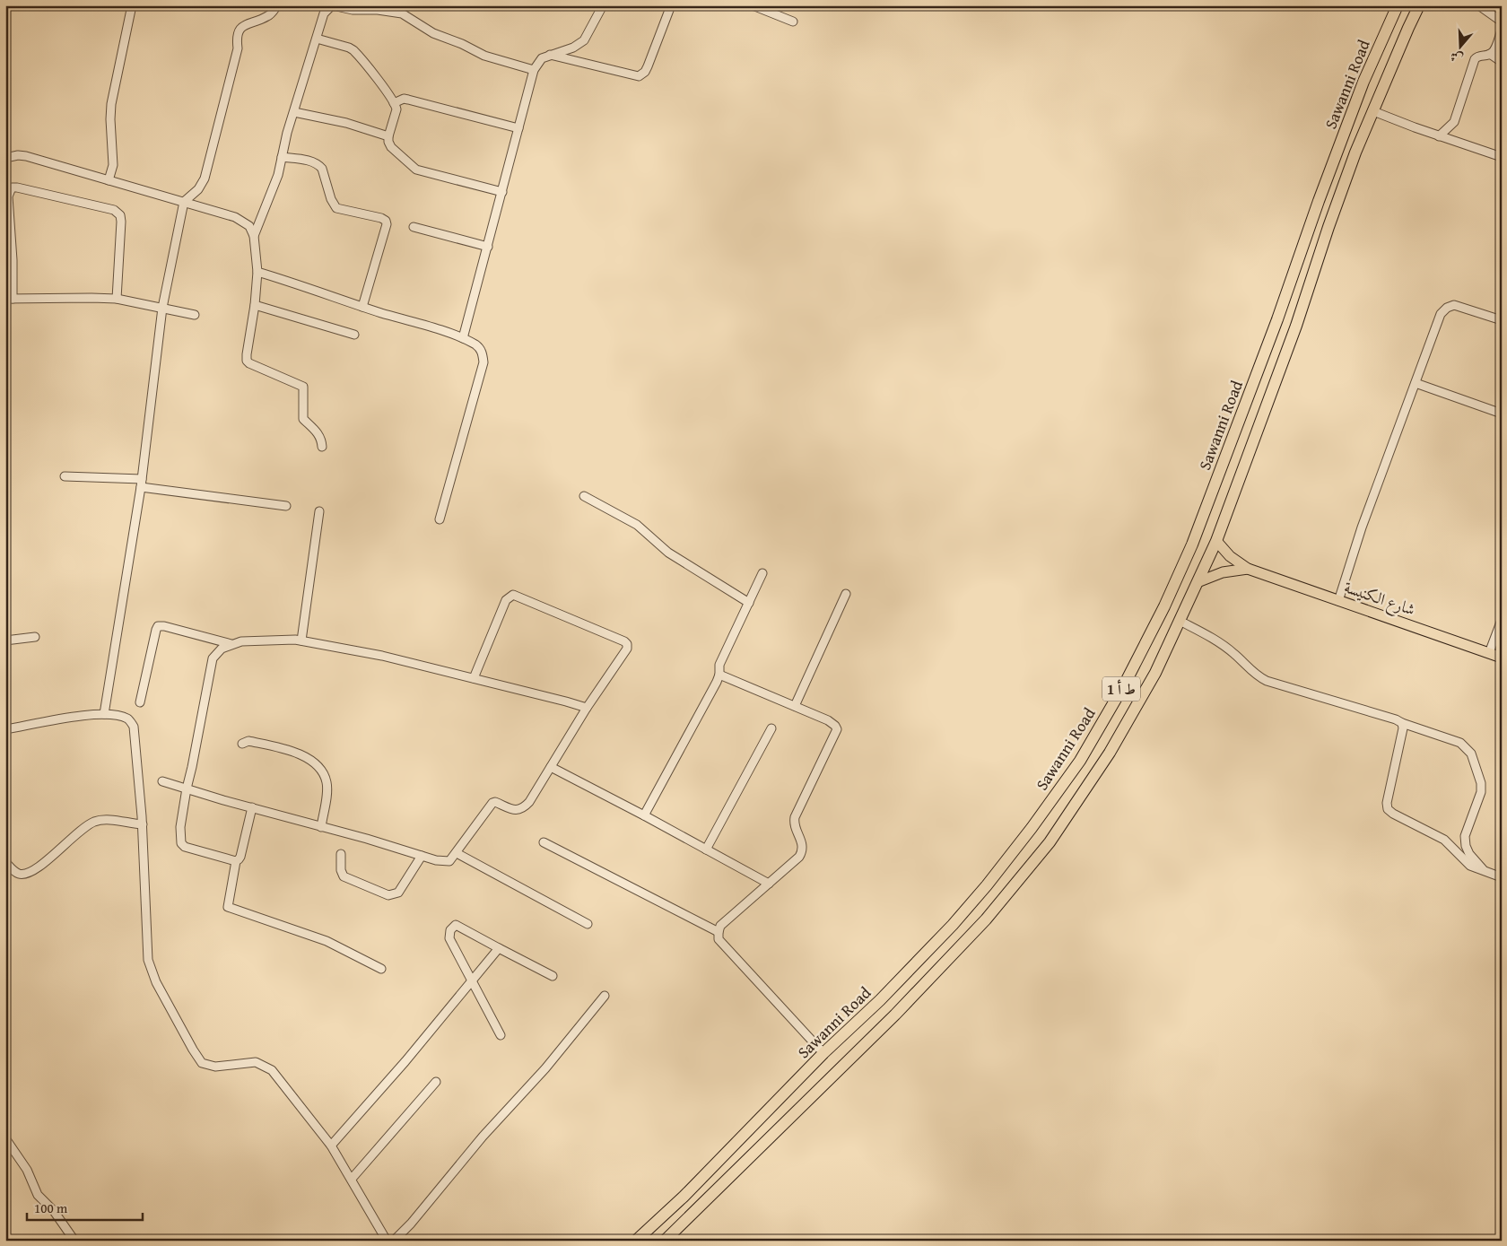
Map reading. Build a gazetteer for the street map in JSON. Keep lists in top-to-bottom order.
{
  "streets": {
    "highway": ["Sawanni Road", "ط أ 1"],
    "main road": ["شارع الكنيسة"]
  },
  "crossings": [
    ["شارع الكنيسة", "ط أ 1"]
  ],
  "scale_bar": "100 m",
  "north": "bottom"
}
